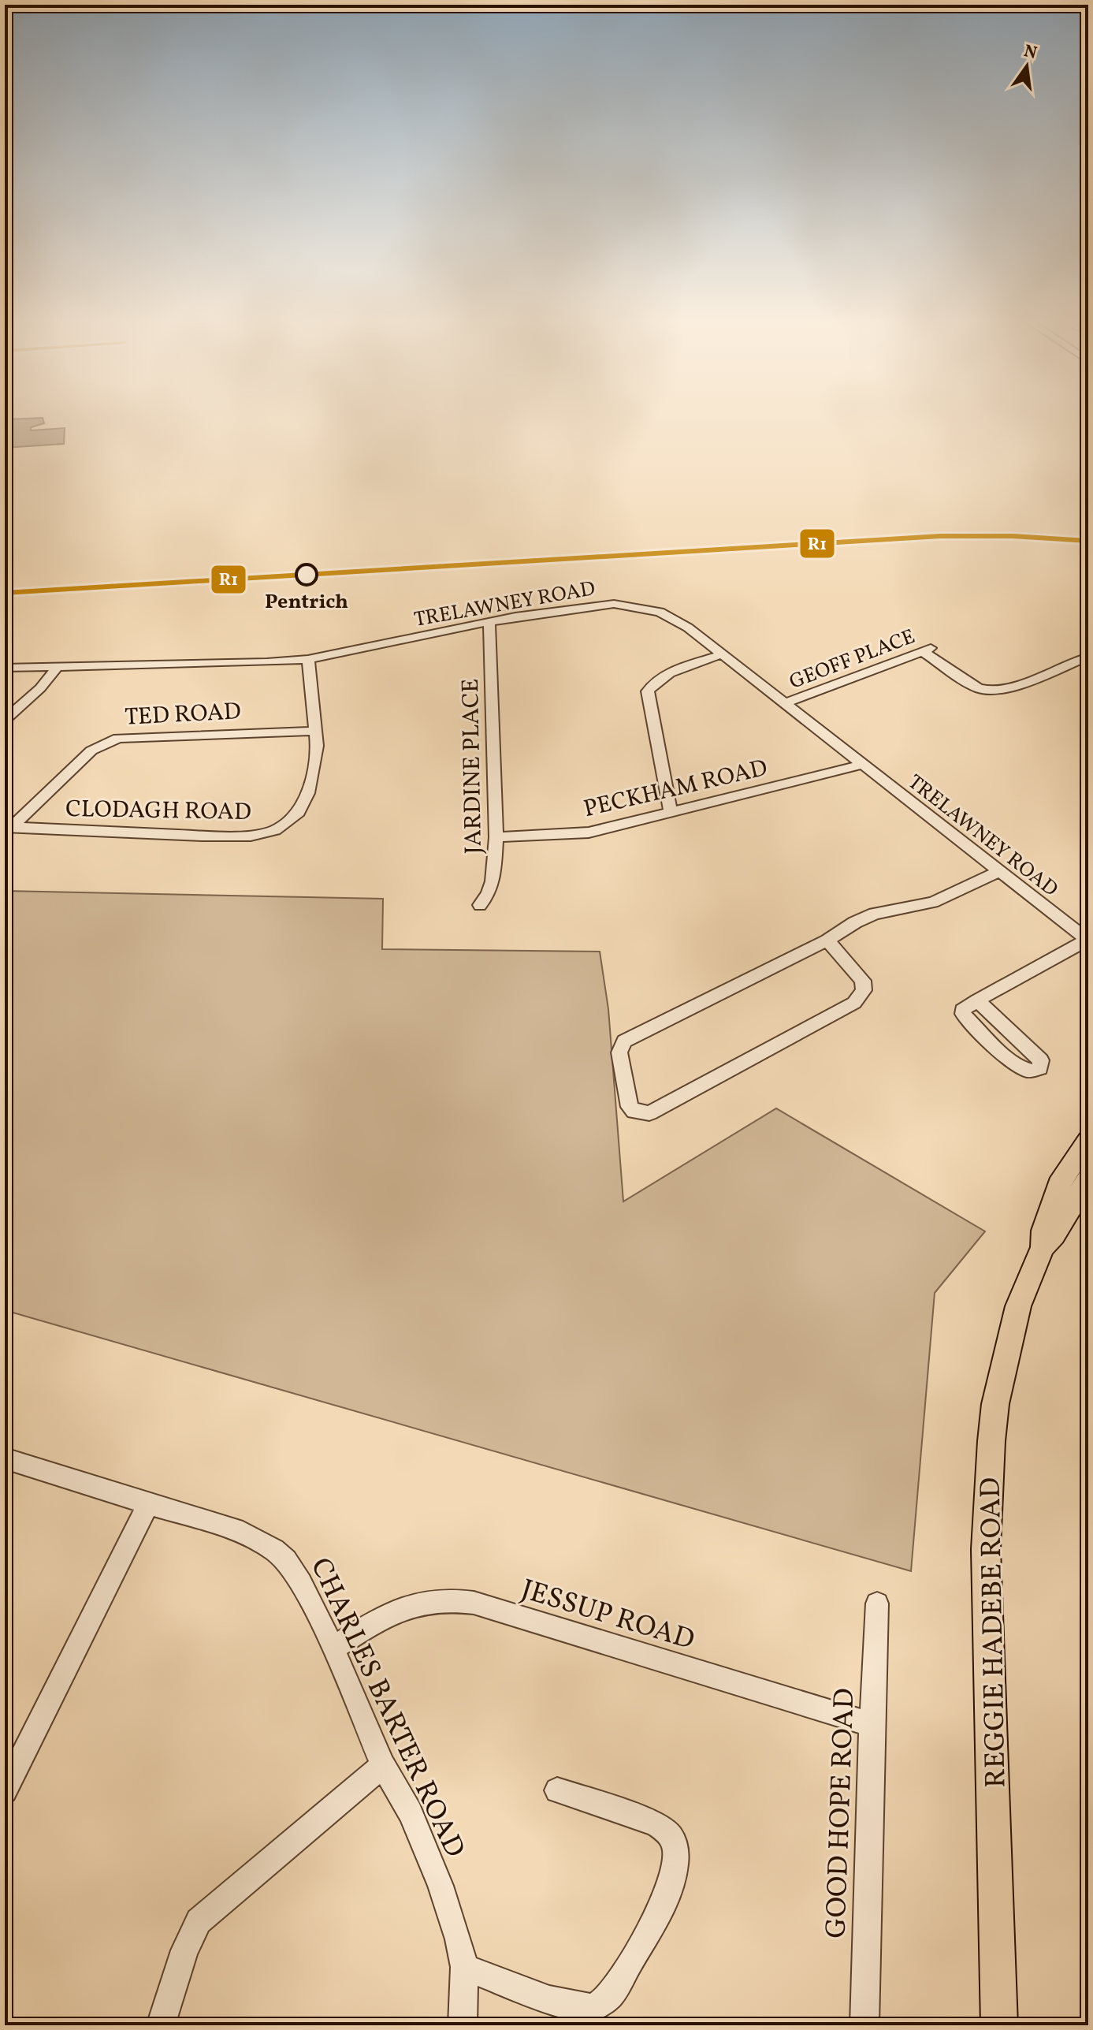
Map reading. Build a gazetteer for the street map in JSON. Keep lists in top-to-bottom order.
{
  "streets": {
    "main road": ["REGGIE HADEBE ROAD"],
    "street": [
      "TRELAWNEY ROAD",
      "GEOFF PLACE",
      "TED ROAD",
      "JARDINE PLACE",
      "PECKHAM ROAD",
      "CLODAGH ROAD",
      "JESSUP ROAD",
      "CHARLES BARTER ROAD",
      "GOOD HOPE ROAD"
    ]
  },
  "crossings": [
    ["TRELAWNEY ROAD", "GEOFF PLACE"],
    ["TRELAWNEY ROAD", "JARDINE PLACE"],
    ["TRELAWNEY ROAD", "PECKHAM ROAD"],
    ["TRELAWNEY ROAD", "CLODAGH ROAD"],
    ["TED ROAD", "CLODAGH ROAD"],
    ["JARDINE PLACE", "PECKHAM ROAD"],
    ["JESSUP ROAD", "CHARLES BARTER ROAD"],
    ["JESSUP ROAD", "GOOD HOPE ROAD"]
  ],
  "places": ["Pentrich"],
  "lines": ["transit line R1"],
  "north": "top"
}
